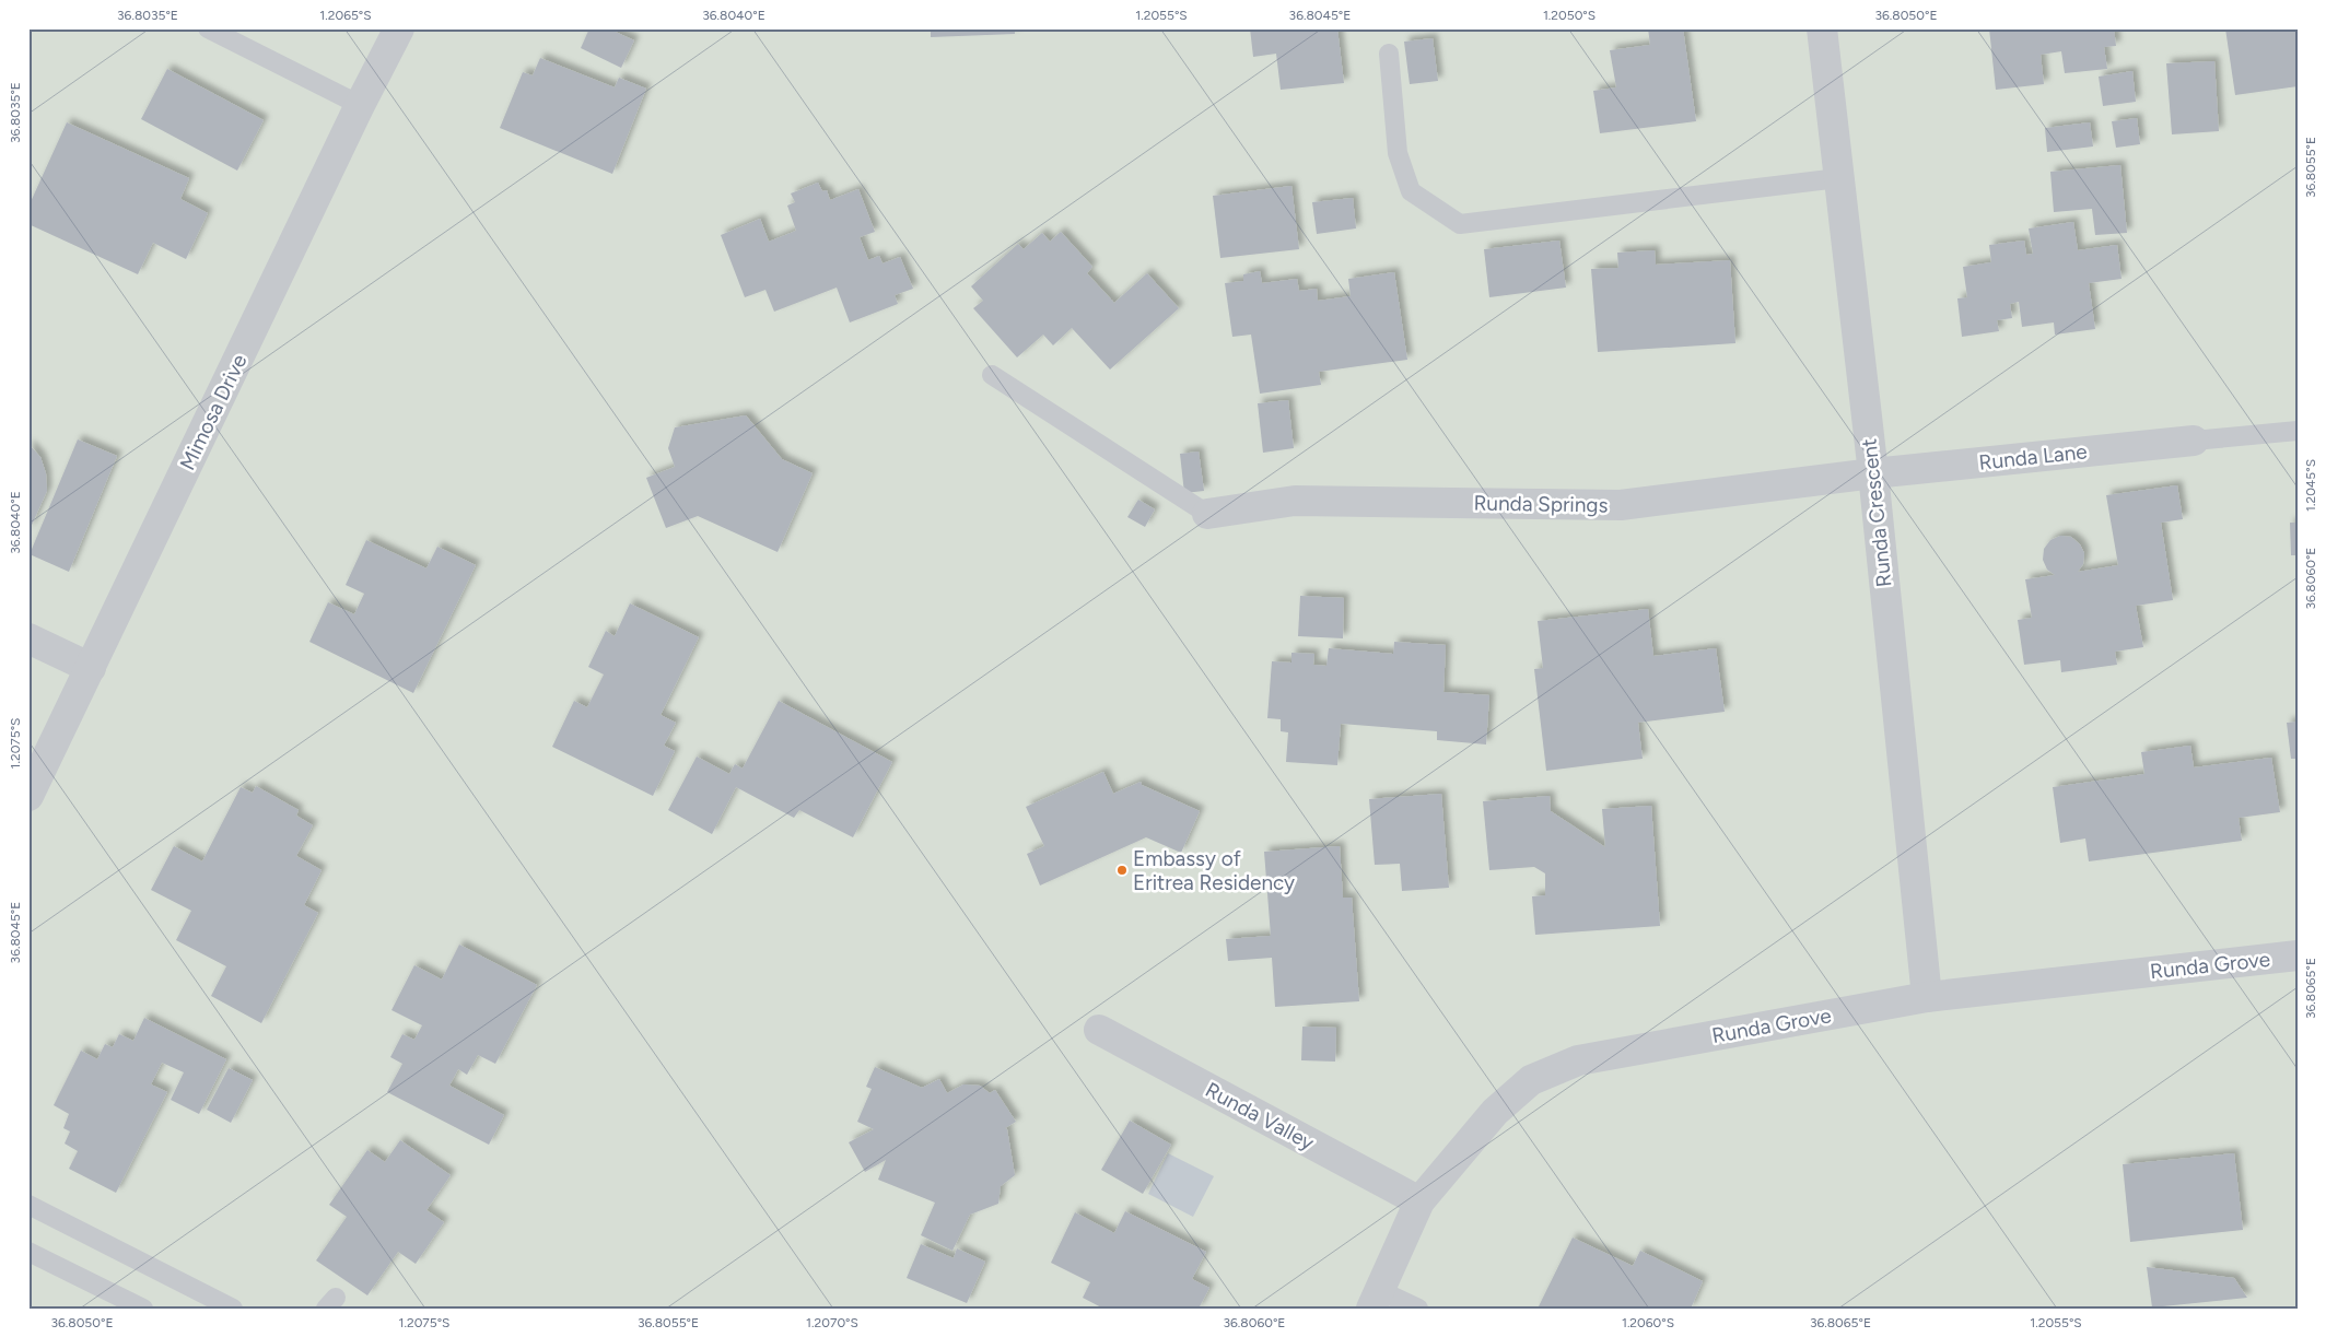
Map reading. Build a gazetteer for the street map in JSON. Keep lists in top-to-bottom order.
{
  "streets": {
    "street": [
      "Mimosa Drive",
      "Runda Lane",
      "Runda Springs",
      "Runda Crescent",
      "Runda Grove",
      "Runda Valley"
    ]
  },
  "crossings": [
    ["Runda Lane", "Runda Springs"],
    ["Runda Lane", "Runda Crescent"],
    ["Runda Springs", "Runda Crescent"],
    ["Runda Crescent", "Runda Grove"],
    ["Runda Grove", "Runda Valley"]
  ],
  "places": ["Embassy of Eritrea Residency"],
  "coordinates": [
    "36.8035°E",
    "1.2065°S",
    "36.8040°E",
    "1.2055°S",
    "36.8045°E",
    "1.2050°S",
    "36.8050°E",
    "36.8055°E",
    "1.2045°S",
    "36.8060°E",
    "1.2075°S",
    "36.8065°E",
    "1.2070°S",
    "1.2060°S"
  ]
}
